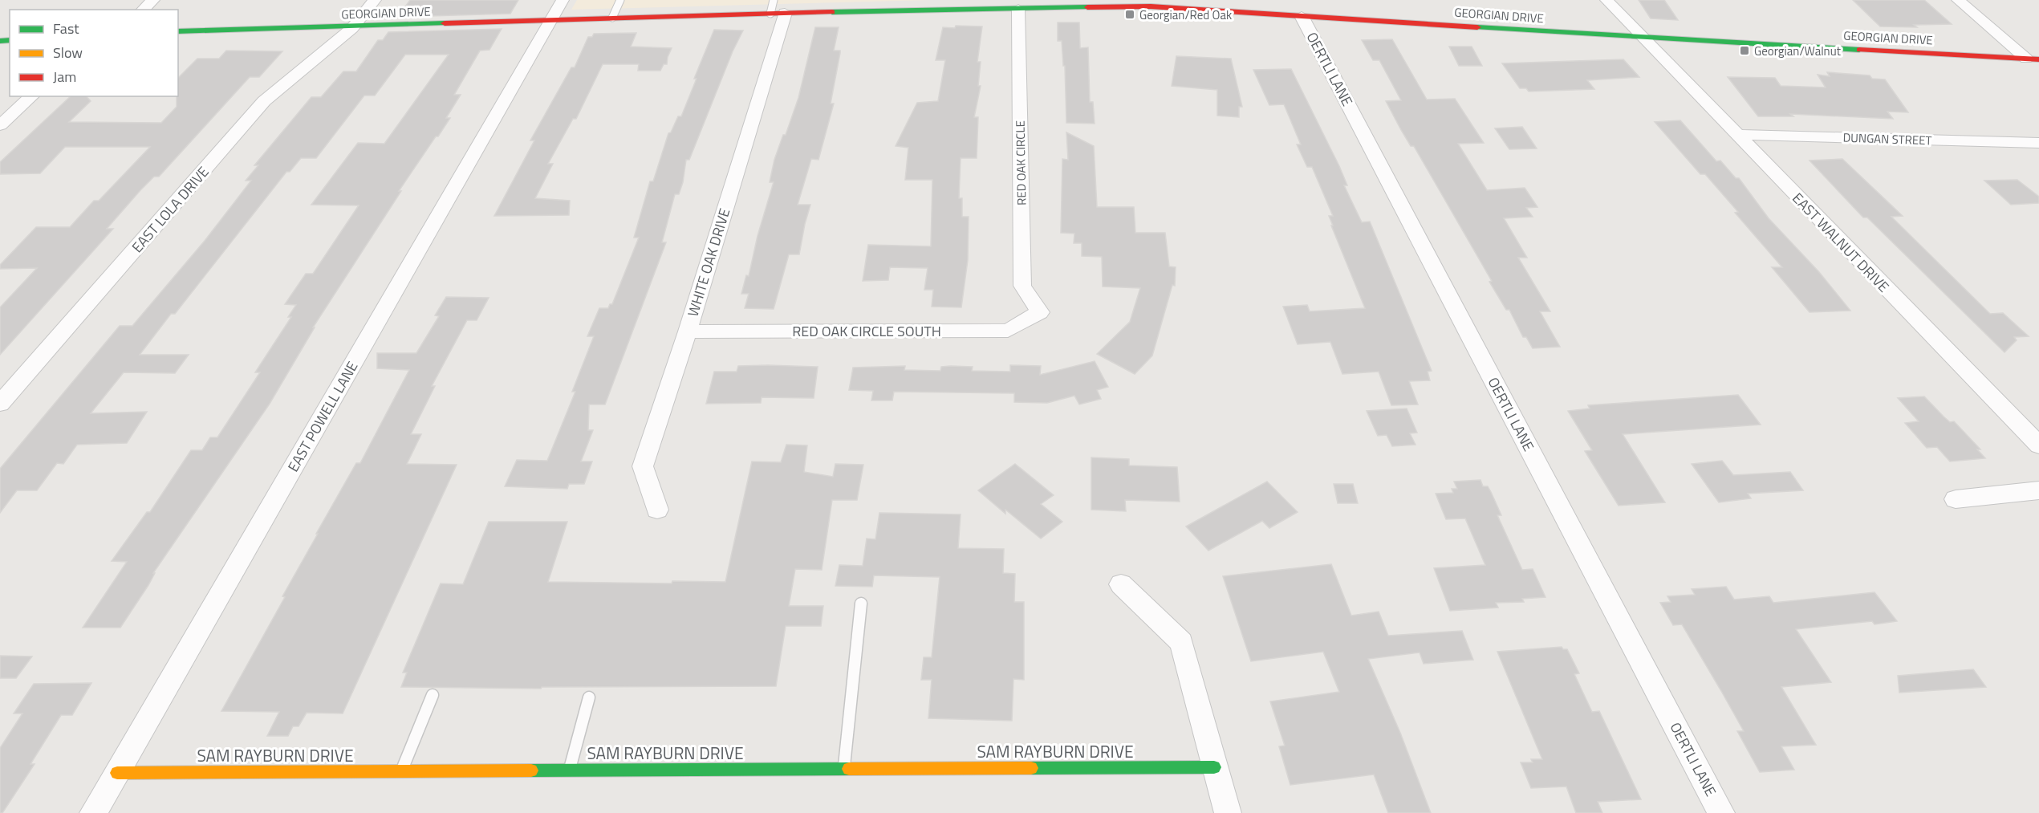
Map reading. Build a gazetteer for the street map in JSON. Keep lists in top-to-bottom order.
{
  "streets": {
    "street": [
      "GEORGIAN DRIVE",
      "OERTLI LANE",
      "DUNGAN STREET",
      "RED OAK CIRCLE",
      "EAST LOLA DRIVE",
      "EAST WALNUT DRIVE",
      "WHITE OAK DRIVE",
      "RED OAK CIRCLE SOUTH",
      "EAST POWELL LANE",
      "SAM RAYBURN DRIVE"
    ]
  },
  "crossings": [
    ["GEORGIAN DRIVE", "OERTLI LANE"],
    ["GEORGIAN DRIVE", "RED OAK CIRCLE"],
    ["GEORGIAN DRIVE", "EAST LOLA DRIVE"],
    ["GEORGIAN DRIVE", "EAST WALNUT DRIVE"],
    ["GEORGIAN DRIVE", "WHITE OAK DRIVE"],
    ["GEORGIAN DRIVE", "EAST POWELL LANE"],
    ["DUNGAN STREET", "EAST WALNUT DRIVE"],
    ["RED OAK CIRCLE", "RED OAK CIRCLE SOUTH"],
    ["WHITE OAK DRIVE", "RED OAK CIRCLE SOUTH"],
    ["EAST POWELL LANE", "SAM RAYBURN DRIVE"]
  ],
  "places": {
    "transit": ["Georgian/Red Oak", "Georgian/Walnut"]
  },
  "legend": ["Fast", "Slow", "Jam"]
}
